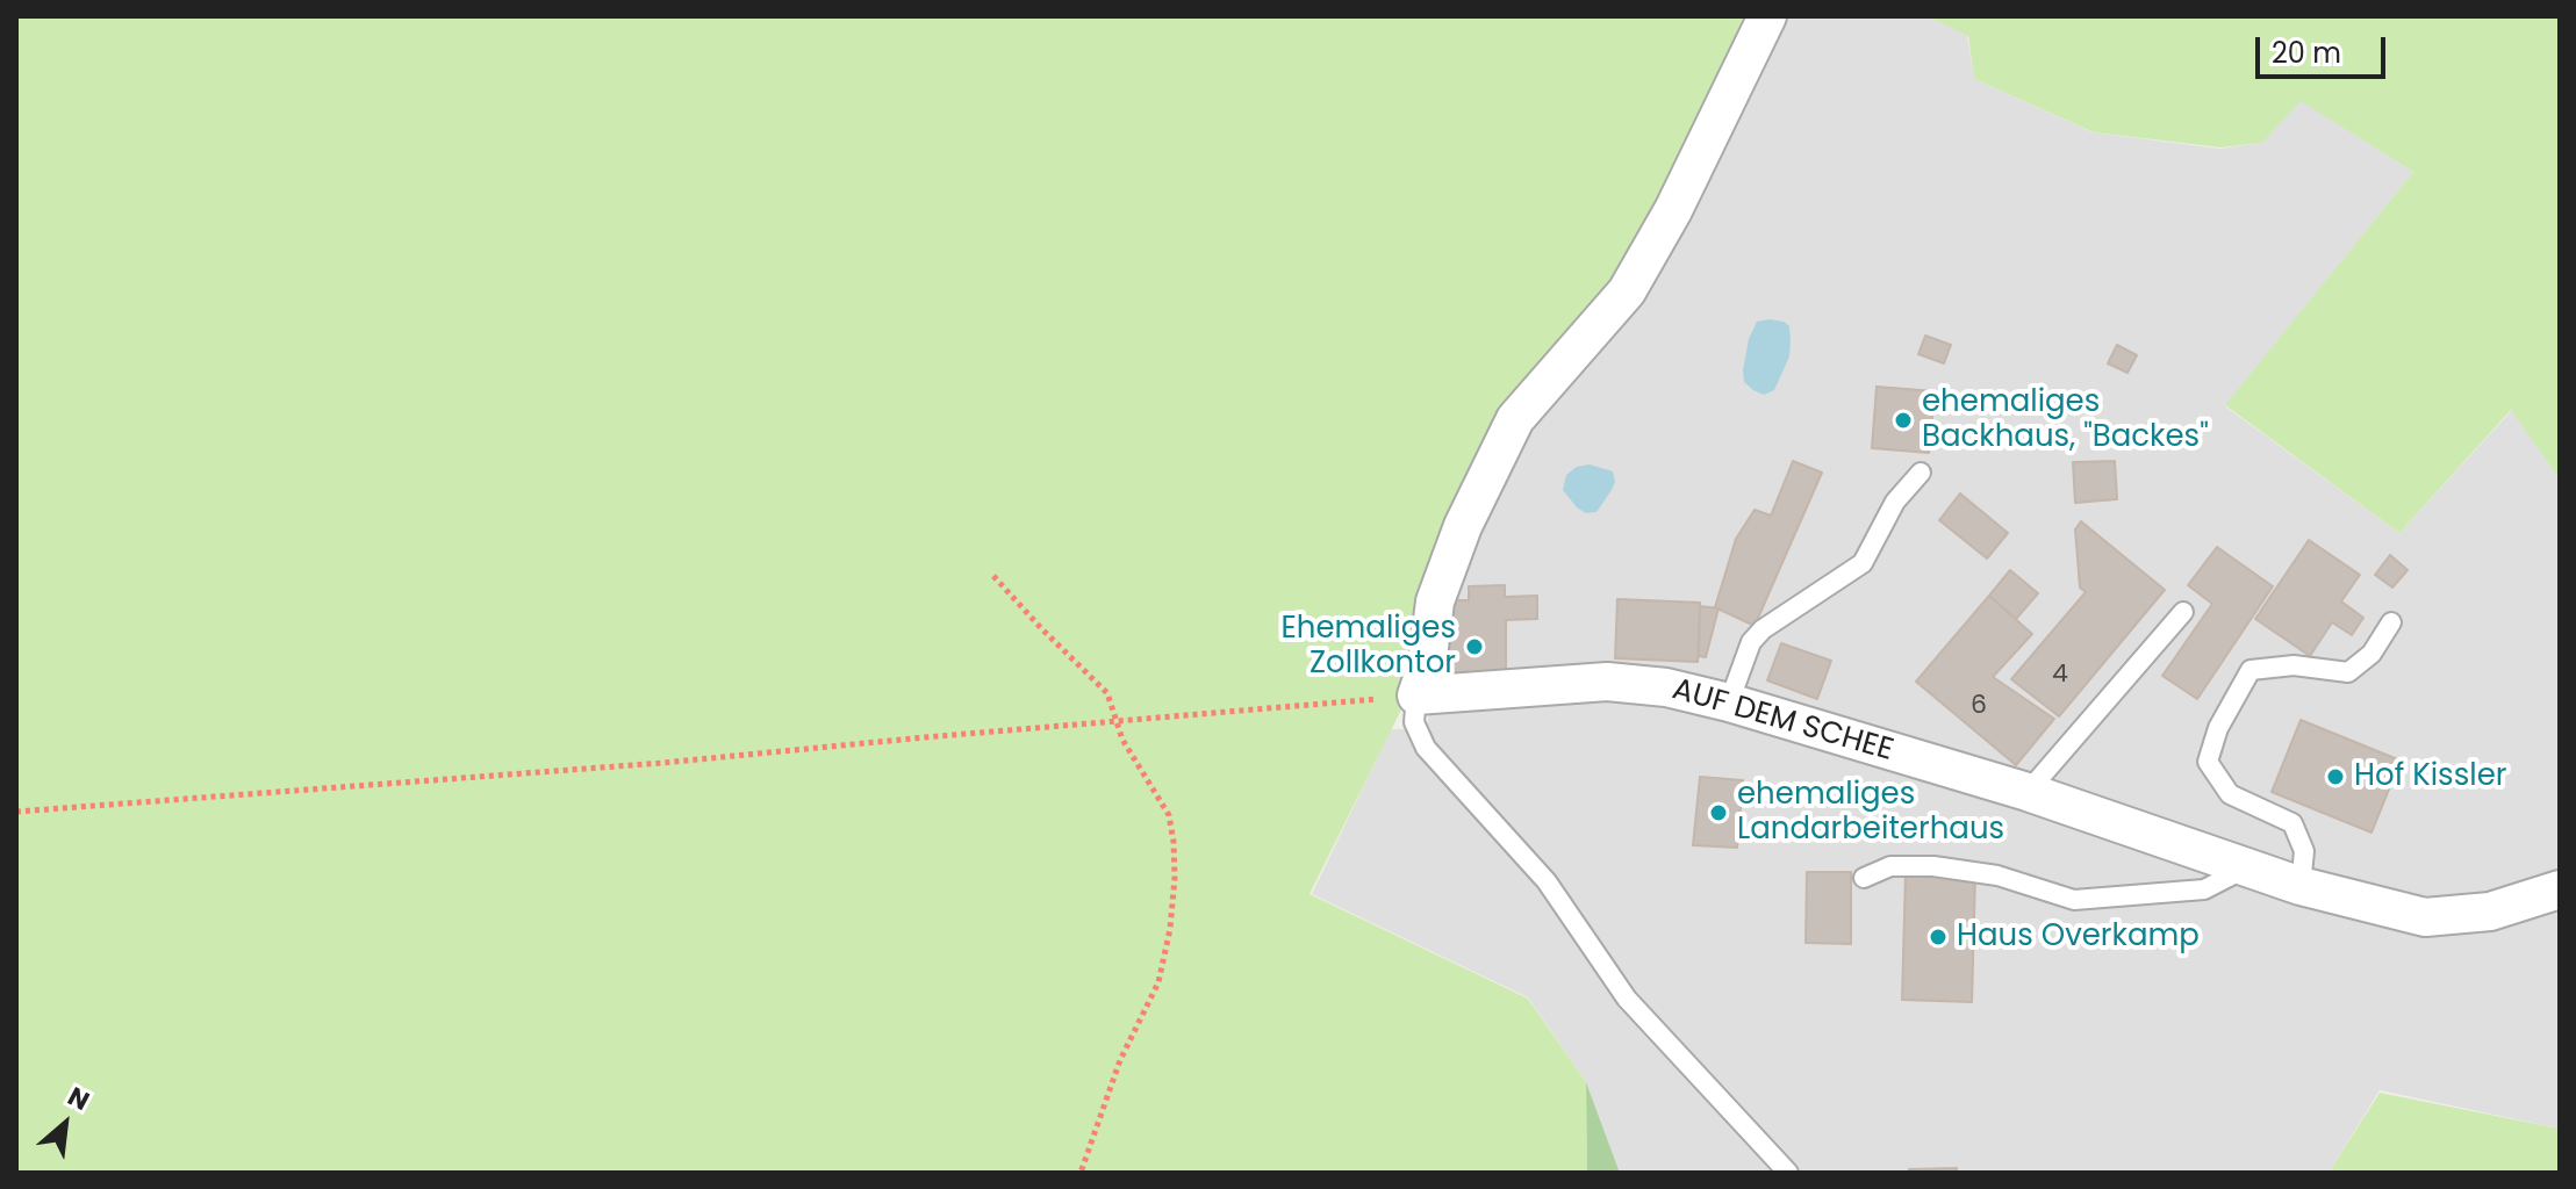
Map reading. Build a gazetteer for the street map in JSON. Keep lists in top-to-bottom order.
{
  "streets": {
    "street": ["AUF DEM SCHEE"]
  },
  "places": [
    "ehemaliges Backhaus, \"Backes\"",
    "Ehemaliges Zollkontor",
    "Hof Kissler",
    "ehemaliges Landarbeiterhaus",
    "Haus Overkamp"
  ],
  "house_numbers": ["4", "6"],
  "scale_bar": "20 m",
  "north": "top right"
}
